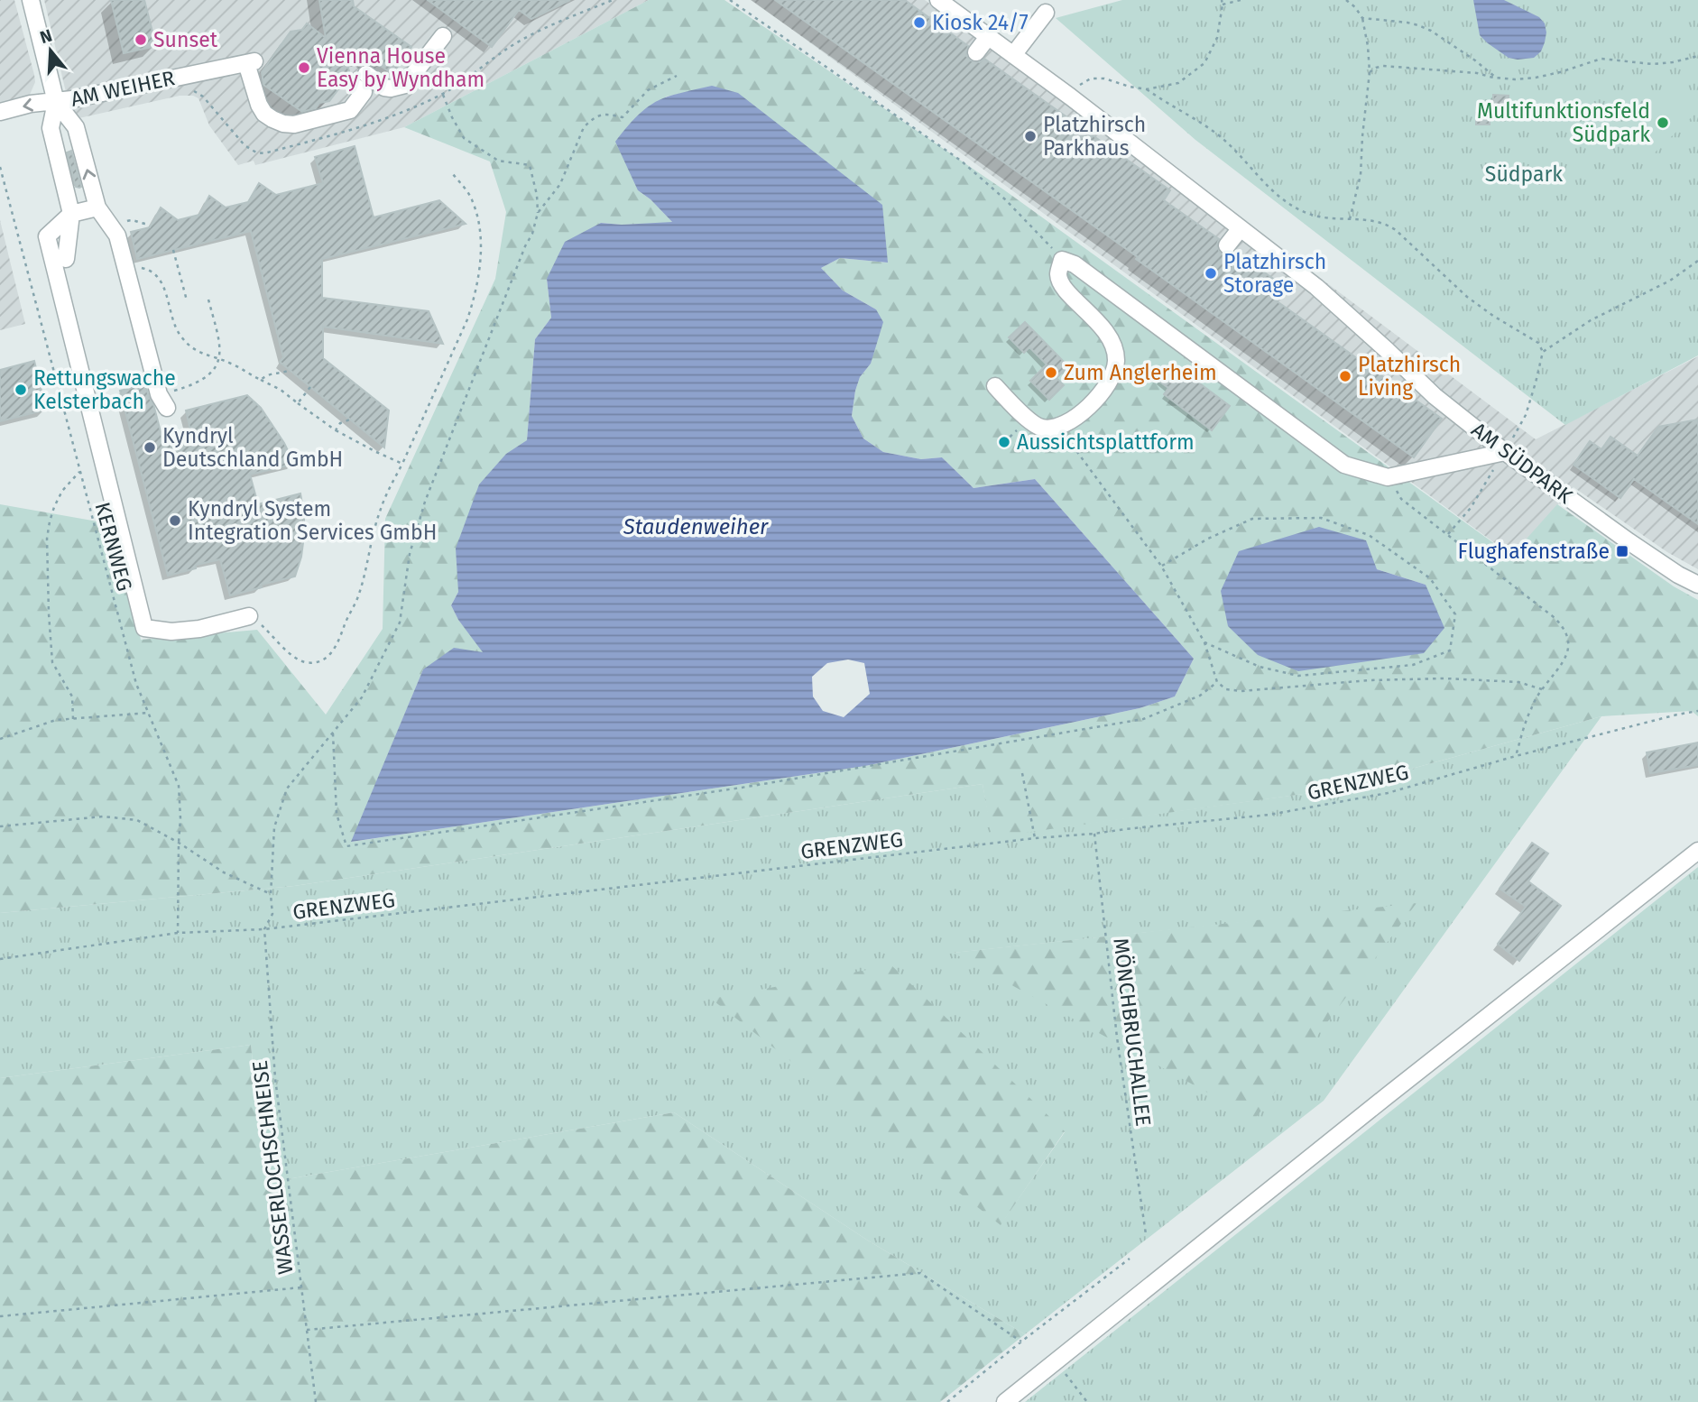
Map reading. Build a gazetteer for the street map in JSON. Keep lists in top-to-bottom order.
{
  "streets": {
    "street": ["AM WEIHER", "AM SÜDPARK"],
    "path": [
      "KERNWEG",
      "GRENZWEG",
      "MÖNCHBRUCHALLEE",
      "WASSERLOCHSCHNEISE"
    ]
  },
  "crossings": [
    ["KERNWEG", "GRENZWEG"],
    ["GRENZWEG", "MÖNCHBRUCHALLEE"],
    ["GRENZWEG", "WASSERLOCHSCHNEISE"]
  ],
  "water": ["Staudenweiher"],
  "parks": ["Südpark"],
  "places": {
    "other": [
      "Kiosk 24/7",
      "Sunset",
      "Vienna House Easy by Wyndham",
      "Multifunktionsfeld Südpark",
      "Platzhirsch Parkhaus",
      "Platzhirsch Storage",
      "Zum Anglerheim",
      "Platzhirsch Living",
      "Rettungswache Kelsterbach",
      "Aussichtsplattform",
      "Kyndryl Deutschland GmbH",
      "Kyndryl System Integration Services GmbH"
    ],
    "transit": ["Flughafenstraße"]
  },
  "north": "top"
}
